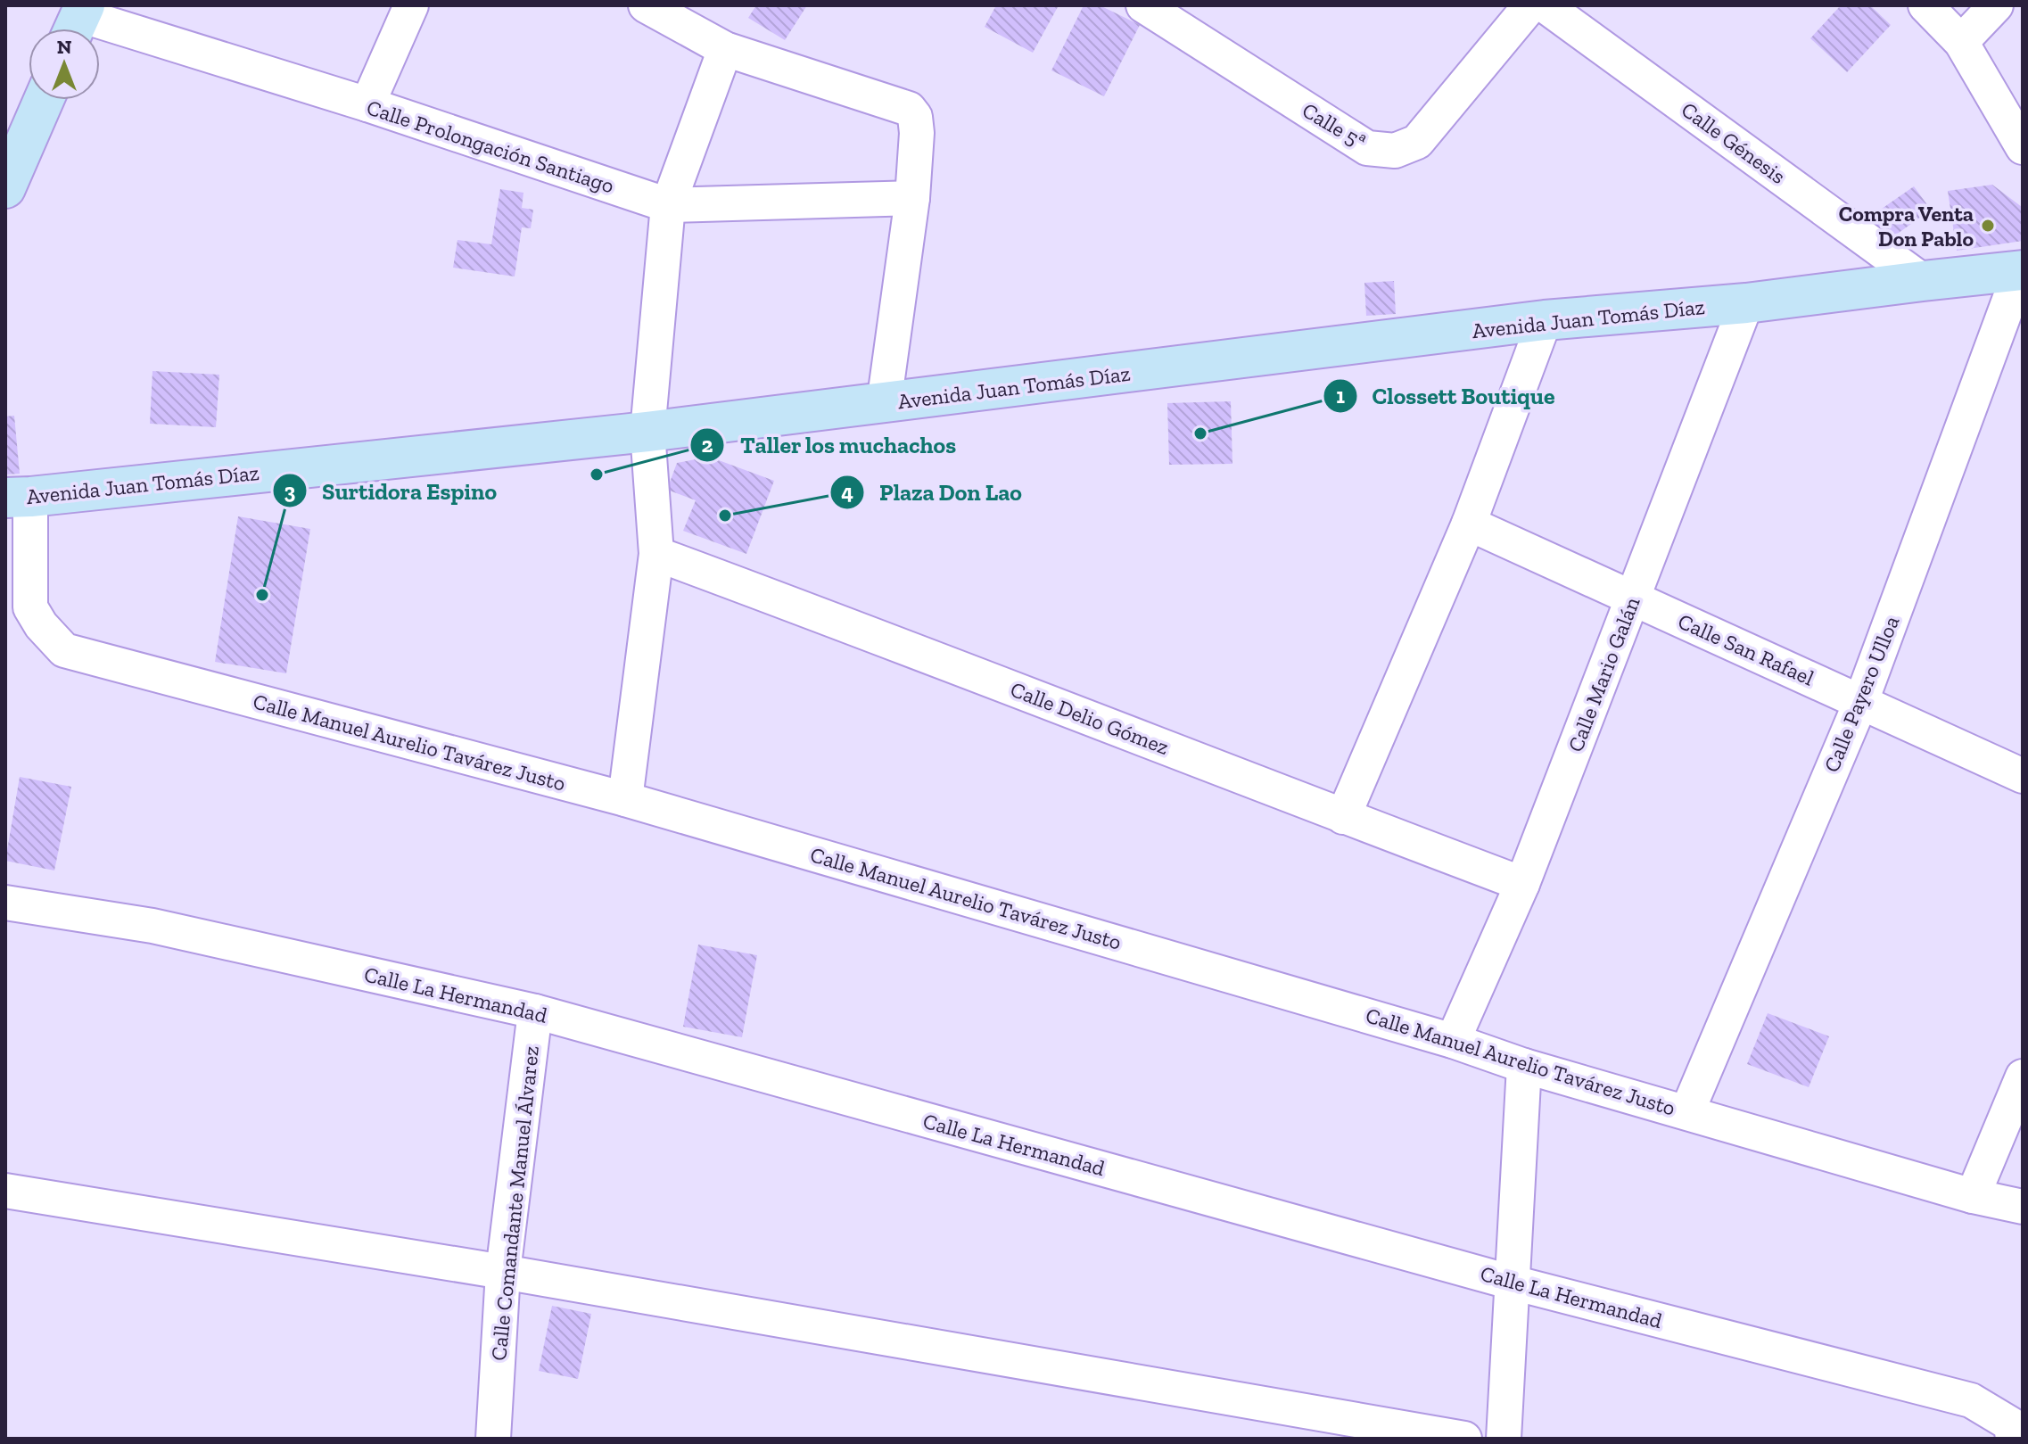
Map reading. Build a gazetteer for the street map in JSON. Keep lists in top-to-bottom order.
{
  "streets": {
    "street": [
      "Calle 5ª",
      "Calle Génesis",
      "Calle Prolongación Santiago",
      "Avenida Juan Tomás Díaz",
      "Calle San Rafael",
      "Calle Mario Galán",
      "Calle Payero Ulloa",
      "Calle Delio Gómez",
      "Calle Manuel Aurelio Tavárez Justo",
      "Calle La Hermandad",
      "Calle Comandante Manuel Álvarez"
    ]
  },
  "crossings": [
    ["Calle Génesis", "Avenida Juan Tomás Díaz"],
    ["Avenida Juan Tomás Díaz", "Calle Mario Galán"],
    ["Avenida Juan Tomás Díaz", "Calle Payero Ulloa"],
    ["Avenida Juan Tomás Díaz", "Calle Manuel Aurelio Tavárez Justo"],
    ["Calle San Rafael", "Calle Mario Galán"],
    ["Calle San Rafael", "Calle Payero Ulloa"],
    ["Calle Mario Galán", "Calle Delio Gómez"],
    ["Calle Mario Galán", "Calle Manuel Aurelio Tavárez Justo"],
    ["Calle Payero Ulloa", "Calle Manuel Aurelio Tavárez Justo"],
    ["Calle La Hermandad", "Calle Comandante Manuel Álvarez"]
  ],
  "places": [
    "Compra Venta Don Pablo",
    "Clossett Boutique",
    "Taller los muchachos",
    "Plaza Don Lao",
    "Surtidora Espino"
  ],
  "north": "top"
}
